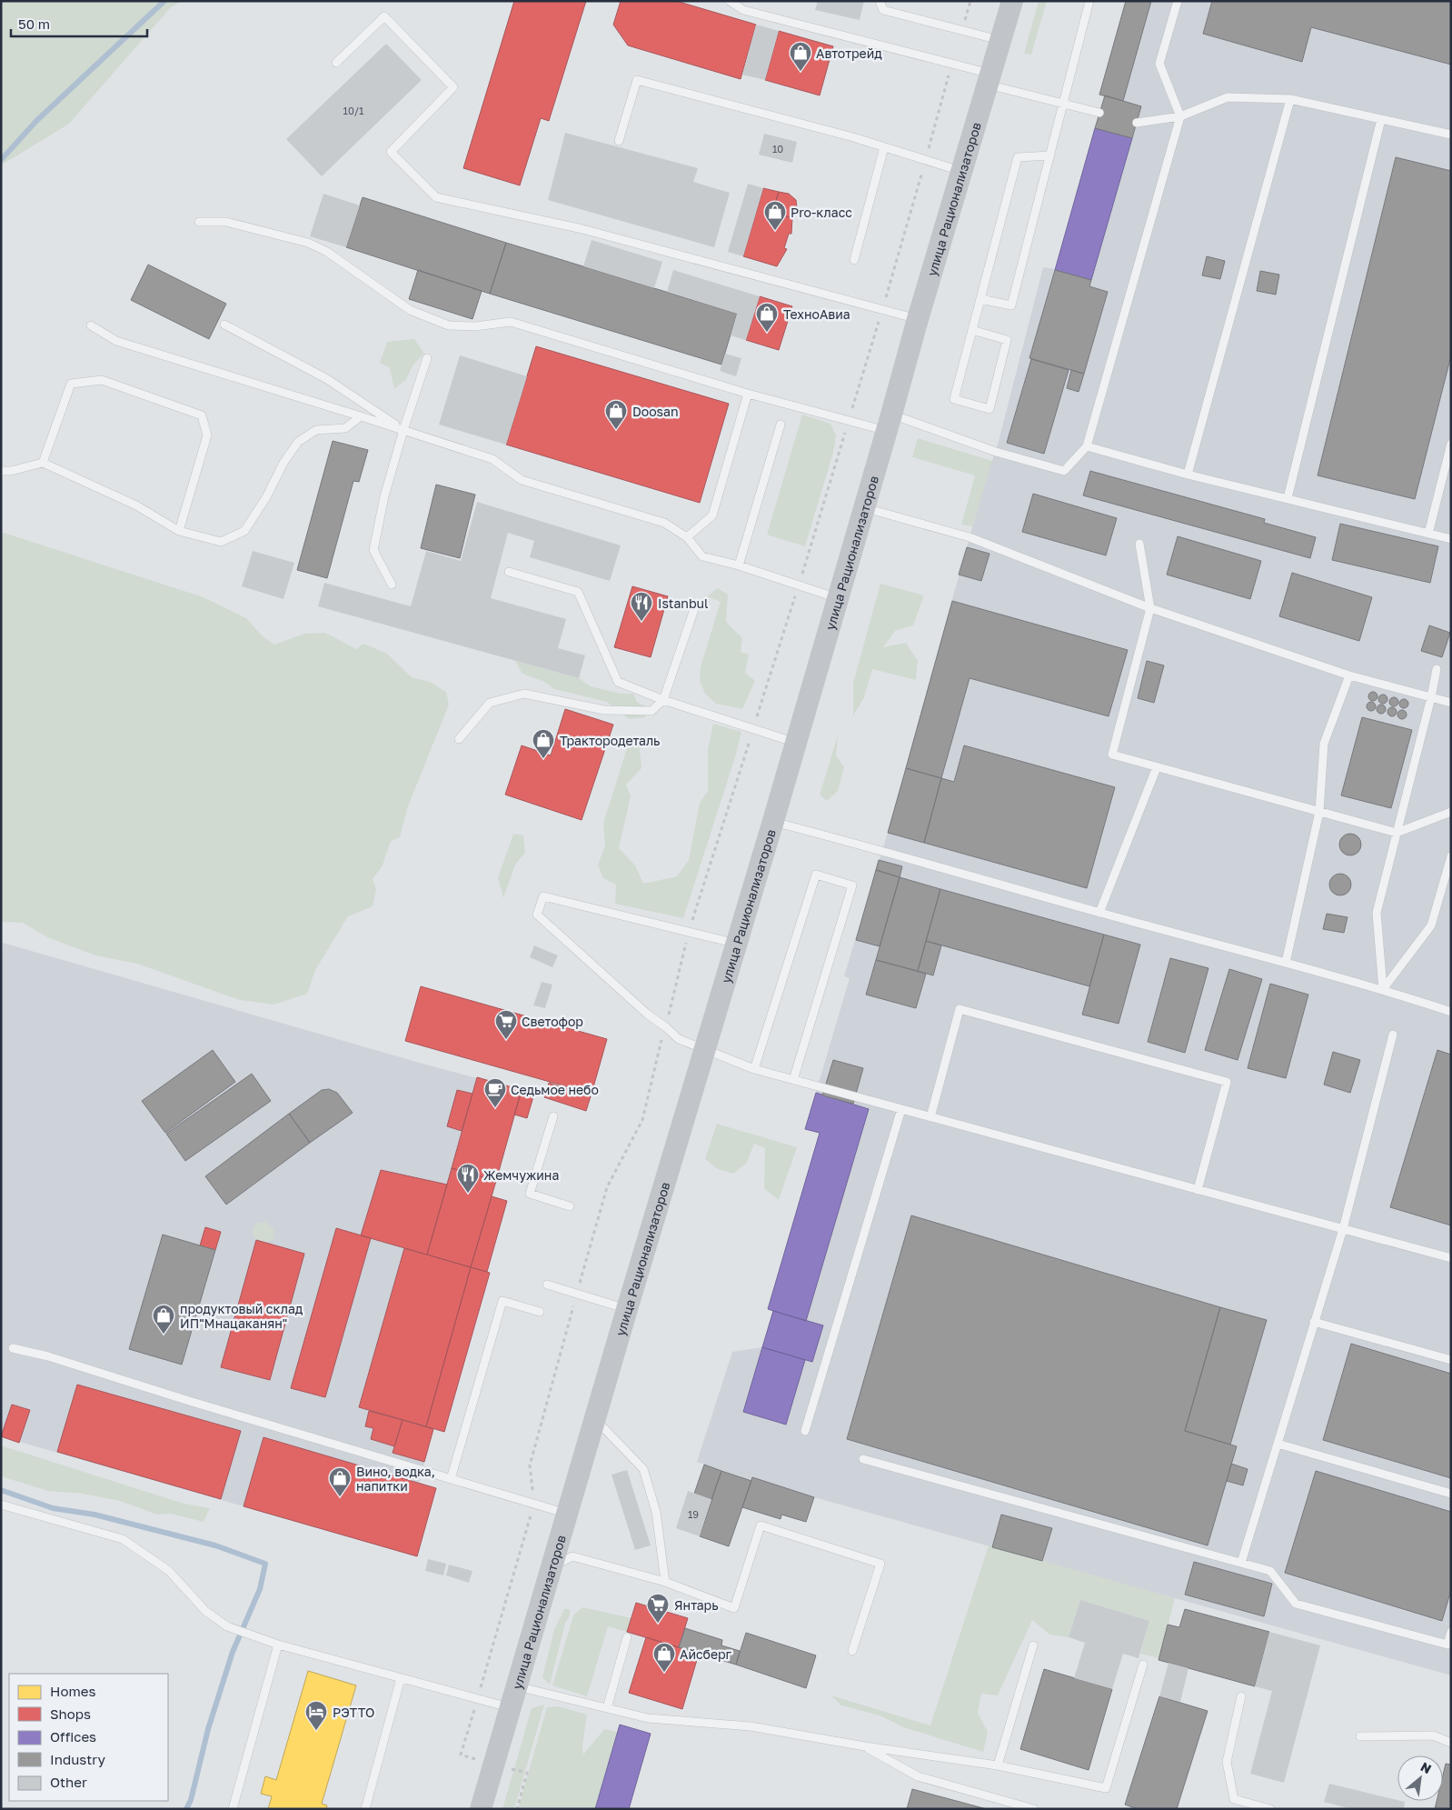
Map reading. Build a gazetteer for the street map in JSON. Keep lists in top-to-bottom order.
{
  "streets": {
    "main road": ["улица Рационализаторов"]
  },
  "places": {
    "shop": [
      "Автотрейд",
      "Pro-класс",
      "ТехноАвиа",
      "Doosan",
      "Трактородеталь",
      "продуктовый склад ИП\"Мнацаканян\"",
      "Вино, водка, напитки",
      "Айсберг"
    ],
    "restaurant": ["Istanbul", "Жемчужина"],
    "supermarket": ["Светофор", "Янтарь"],
    "cafe": ["Седьмое небо"],
    "hotel": ["РЭТТО"]
  },
  "house_numbers": ["10/1", "10", "19"],
  "legend": [
    "Homes",
    "Shops",
    "Offices",
    "Industry",
    "Other"
  ],
  "scale_bar": "50 m",
  "north": "top right"
}
